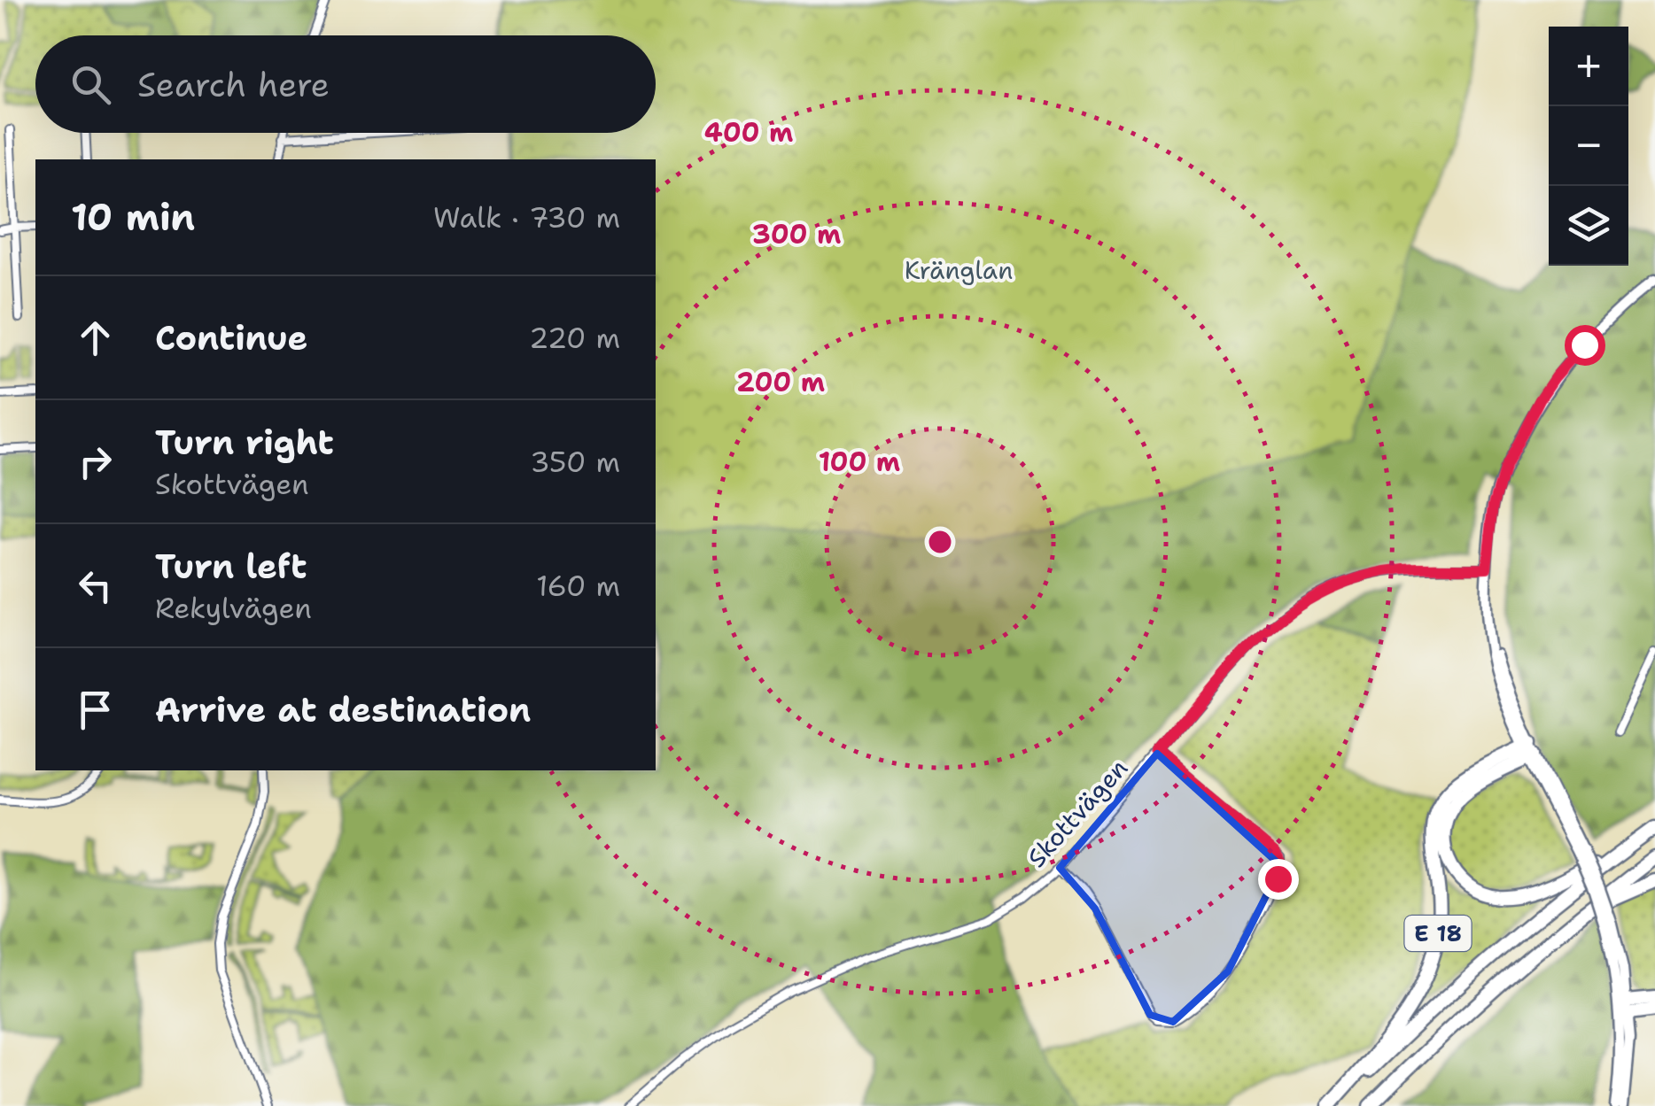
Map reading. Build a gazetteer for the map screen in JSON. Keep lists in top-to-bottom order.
{
  "streets": {
    "highway": ["E 18"],
    "street": ["Skottvägen"]
  },
  "parks": ["Kränglan"],
  "page": {
    "map_buttons": ["+", "−"],
    "search": "Search here",
    "heading": ["10 min", "Walk · 730 m"],
    "list": [
      ["Continue", "220 m"],
      ["Turn right", "Skottvägen", "350 m"],
      ["Turn left", "Rekylvägen", "160 m"],
      "Arrive at destination"
    ]
  },
  "rings": [
    "400 m",
    "300 m",
    "200 m",
    "100 m"
  ]
}
